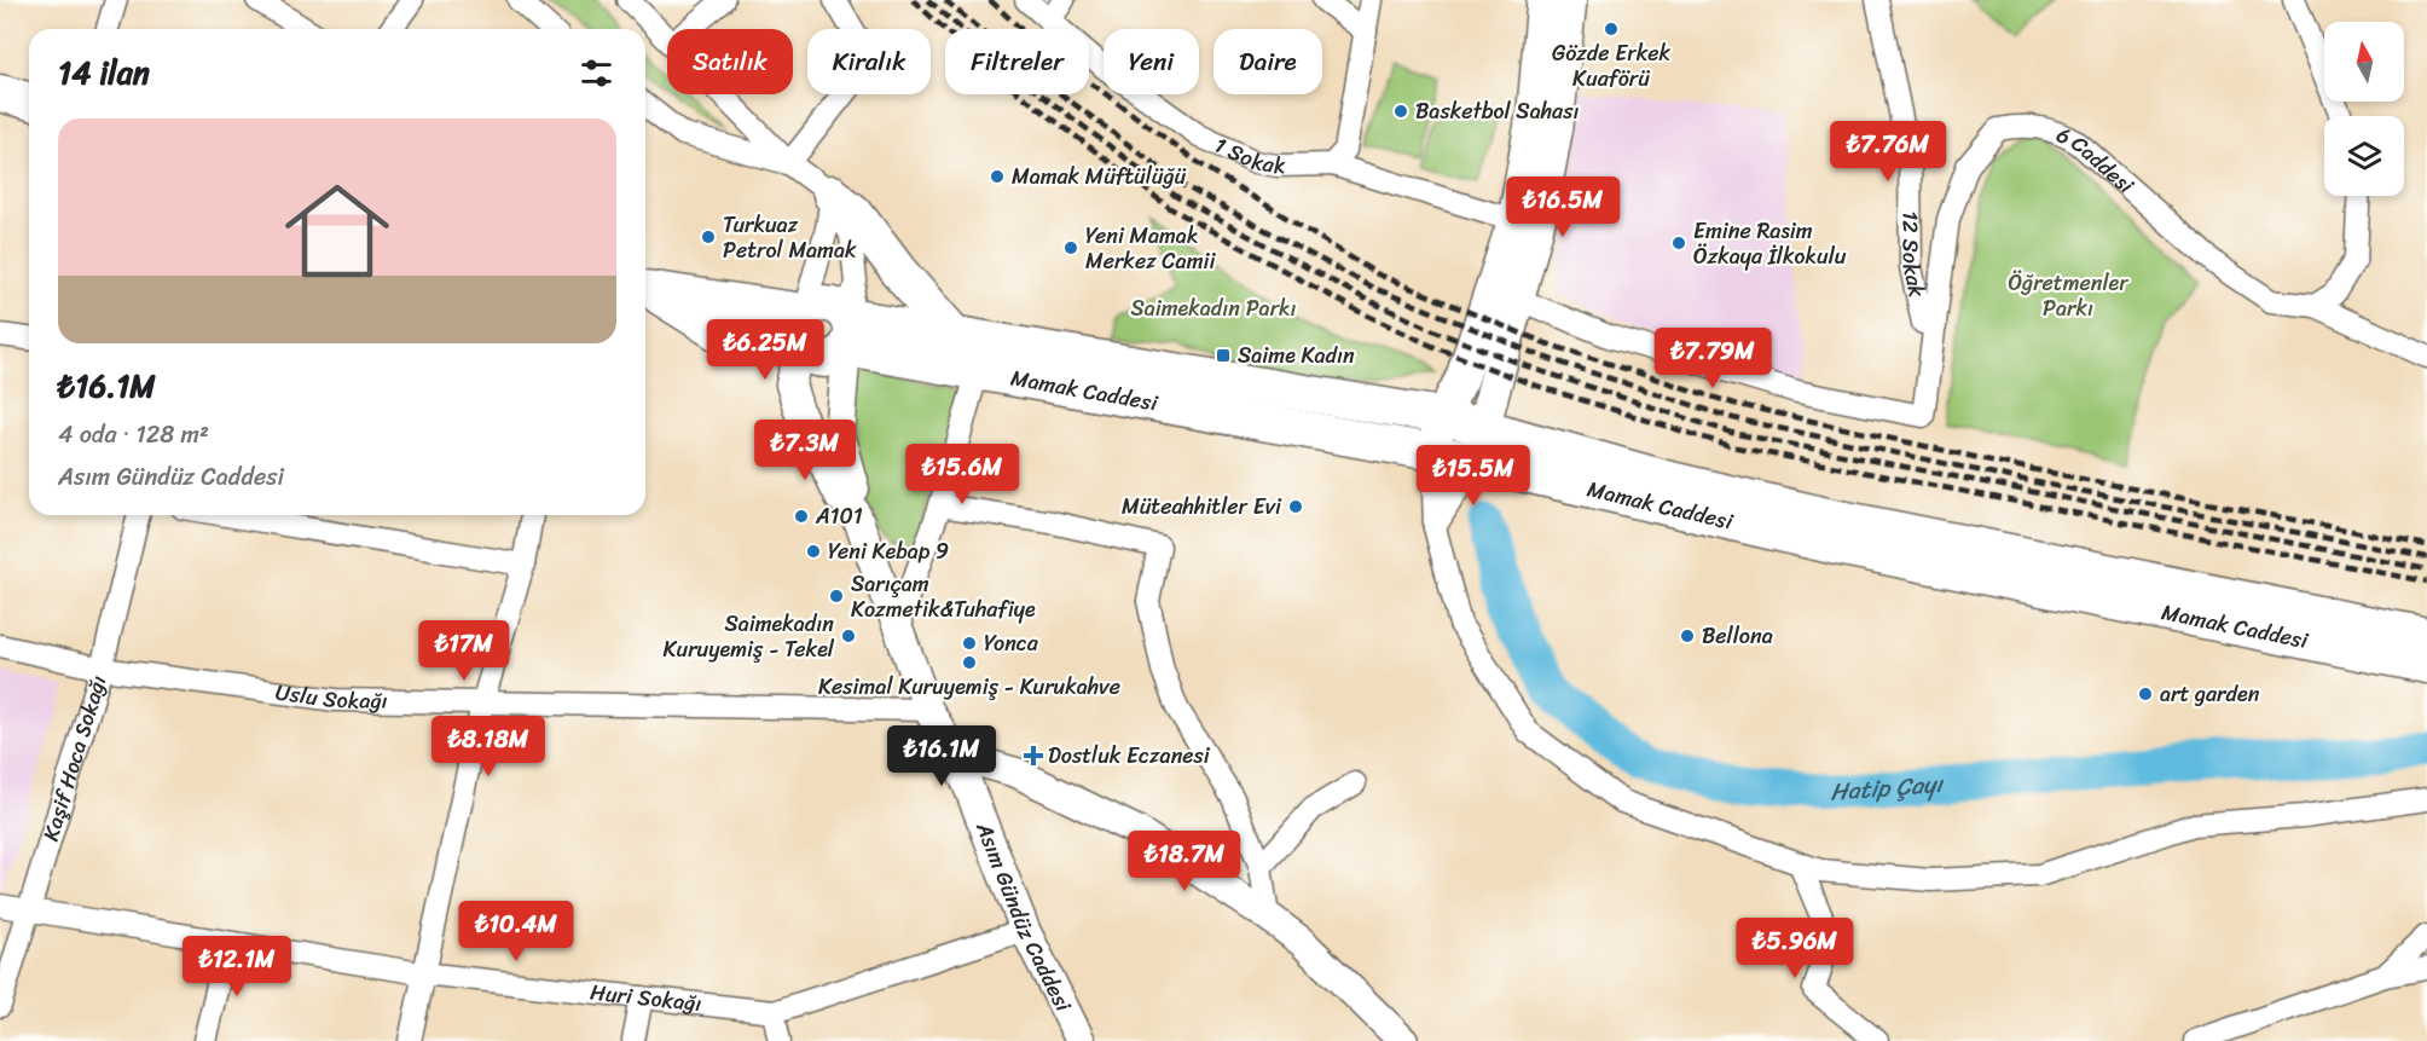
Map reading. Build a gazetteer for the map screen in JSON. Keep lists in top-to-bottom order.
{
  "streets": {
    "main road": ["Mamak Caddesi"],
    "street": [
      "1 Sokak",
      "6 Caddesi",
      "12 Sokak",
      "Uslu Sokağı",
      "Kaşif Hoca Sokağı",
      "Asım Gündüz Caddesi",
      "Huri Sokağı"
    ]
  },
  "crossings": [
    ["6 Caddesi", "12 Sokak"],
    ["Mamak Caddesi", "Asım Gündüz Caddesi"],
    ["Uslu Sokağı", "Kaşif Hoca Sokağı"],
    ["Uslu Sokağı", "Asım Gündüz Caddesi"],
    ["Kaşif Hoca Sokağı", "Huri Sokağı"],
    ["Asım Gündüz Caddesi", "Huri Sokağı"]
  ],
  "water": ["Hatip Çayı"],
  "parks": ["Öğretmenler Parkı", "Saimekadın Parkı"],
  "places": {
    "other": [
      "Gözde Erkek Kuaförü",
      "Basketbol Sahası",
      "Mamak Müftülüğü",
      "Turkuaz Petrol Mamak",
      "Emine Rasim Özkaya İlkokulu",
      "Yeni Mamak Merkez Camii",
      "Müteahhitler Evi",
      "A101",
      "Yeni Kebap 9",
      "Sarıçam Kozmetik&Tuhafiye",
      "Saimekadın Kuruyemiş - Tekel",
      "Bellona",
      "Yonca",
      "Kesimal Kuruyemiş - Kurukahve",
      "art garden"
    ],
    "transit": ["Saime Kadın"],
    "health": ["Dostluk Eczanesi"]
  },
  "north": "top",
  "page": {
    "chip": [
      "Satılık",
      "Kiralık",
      "Filtreler",
      "Yeni",
      "Daire"
    ],
    "heading": "14 ilan",
    "list": [
      {
        "name": "₺16.1M",
        "note": "4 oda · 128 m² · Asım Gündüz Caddesi"
      }
    ],
    "price": [
      "₺7.76M",
      "₺16.5M",
      "₺6.25M",
      "₺7.79M",
      "₺7.3M",
      "₺15.6M",
      "₺15.5M",
      "₺17M",
      "₺8.18M",
      "₺16.1M",
      "₺18.7M",
      "₺10.4M",
      "₺5.96M",
      "₺12.1M"
    ]
  }
}
